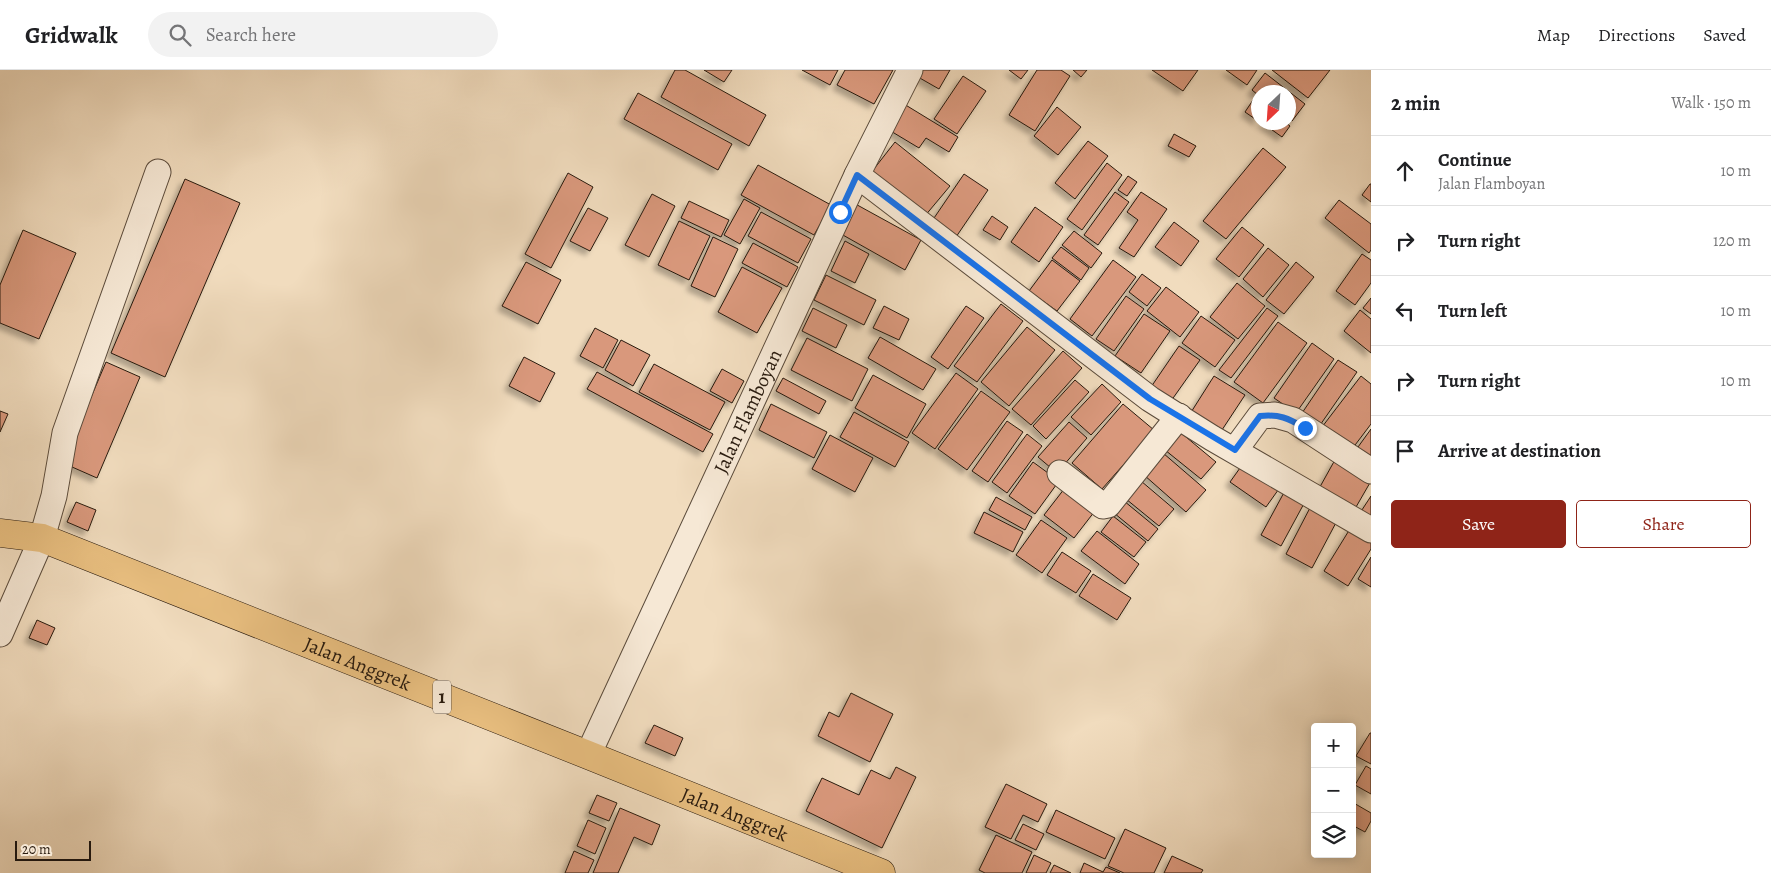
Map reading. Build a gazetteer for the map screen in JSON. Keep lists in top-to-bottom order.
{
  "streets": {
    "highway": ["Jalan Anggrek", "1"],
    "street": ["Jalan Flamboyan"]
  },
  "crossings": [
    ["Jalan Flamboyan", "Jalan Anggrek"]
  ],
  "scale_bar": "20 m",
  "north": "bottom left",
  "page": {
    "header": "Gridwalk",
    "search": "Search here",
    "nav": ["Map", "Directions", "Saved"],
    "heading": ["2 min", "Walk · 150 m"],
    "list": [
      ["Continue", "Jalan Flamboyan", "10 m"],
      ["Turn right", "120 m"],
      ["Turn left", "10 m"],
      ["Turn right", "10 m"],
      "Arrive at destination"
    ],
    "buttons": ["Save", "Share"],
    "map_buttons": ["+", "−"],
    "scale": "20 m"
  }
}
